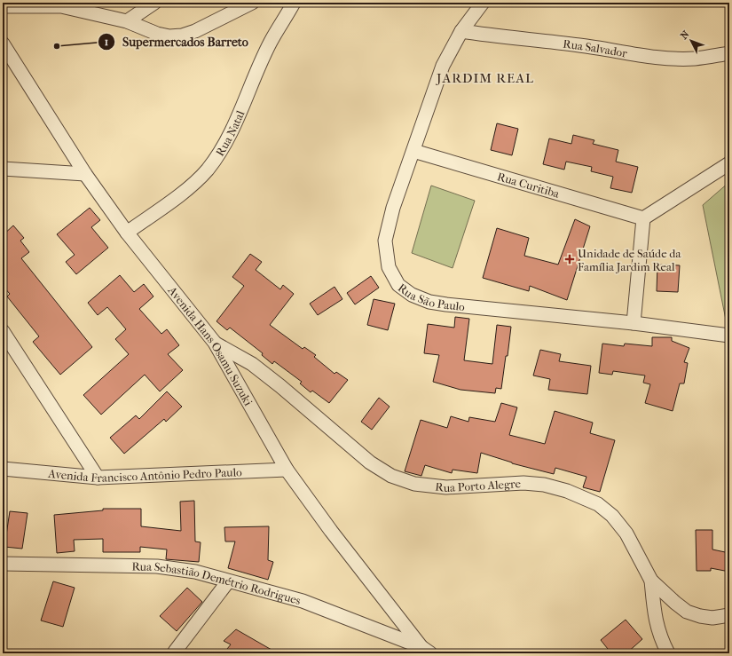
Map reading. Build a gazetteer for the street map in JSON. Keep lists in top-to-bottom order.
{
  "streets": {
    "street": [
      "Rua Salvador",
      "Rua Natal",
      "Rua Curitiba",
      "Rua São Paulo",
      "Avenida Hans Osamu Suzuki",
      "Avenida Francisco Antônio Pedro Paulo",
      "Rua Porto Alegre",
      "Rua Sebastião Demétrio Rodrigues"
    ]
  },
  "crossings": [
    ["Rua Salvador", "Rua São Paulo"],
    ["Rua Natal", "Avenida Hans Osamu Suzuki"],
    ["Rua Curitiba", "Rua São Paulo"],
    ["Avenida Hans Osamu Suzuki", "Avenida Francisco Antônio Pedro Paulo"],
    ["Avenida Hans Osamu Suzuki", "Rua Porto Alegre"],
    ["Avenida Hans Osamu Suzuki", "Rua Sebastião Demétrio Rodrigues"]
  ],
  "districts": ["JARDIM REAL"],
  "places": {
    "other": ["Supermercados Barreto"],
    "health": ["Unidade de Saúde da Família Jardim Real"]
  },
  "north": "top left"
}
